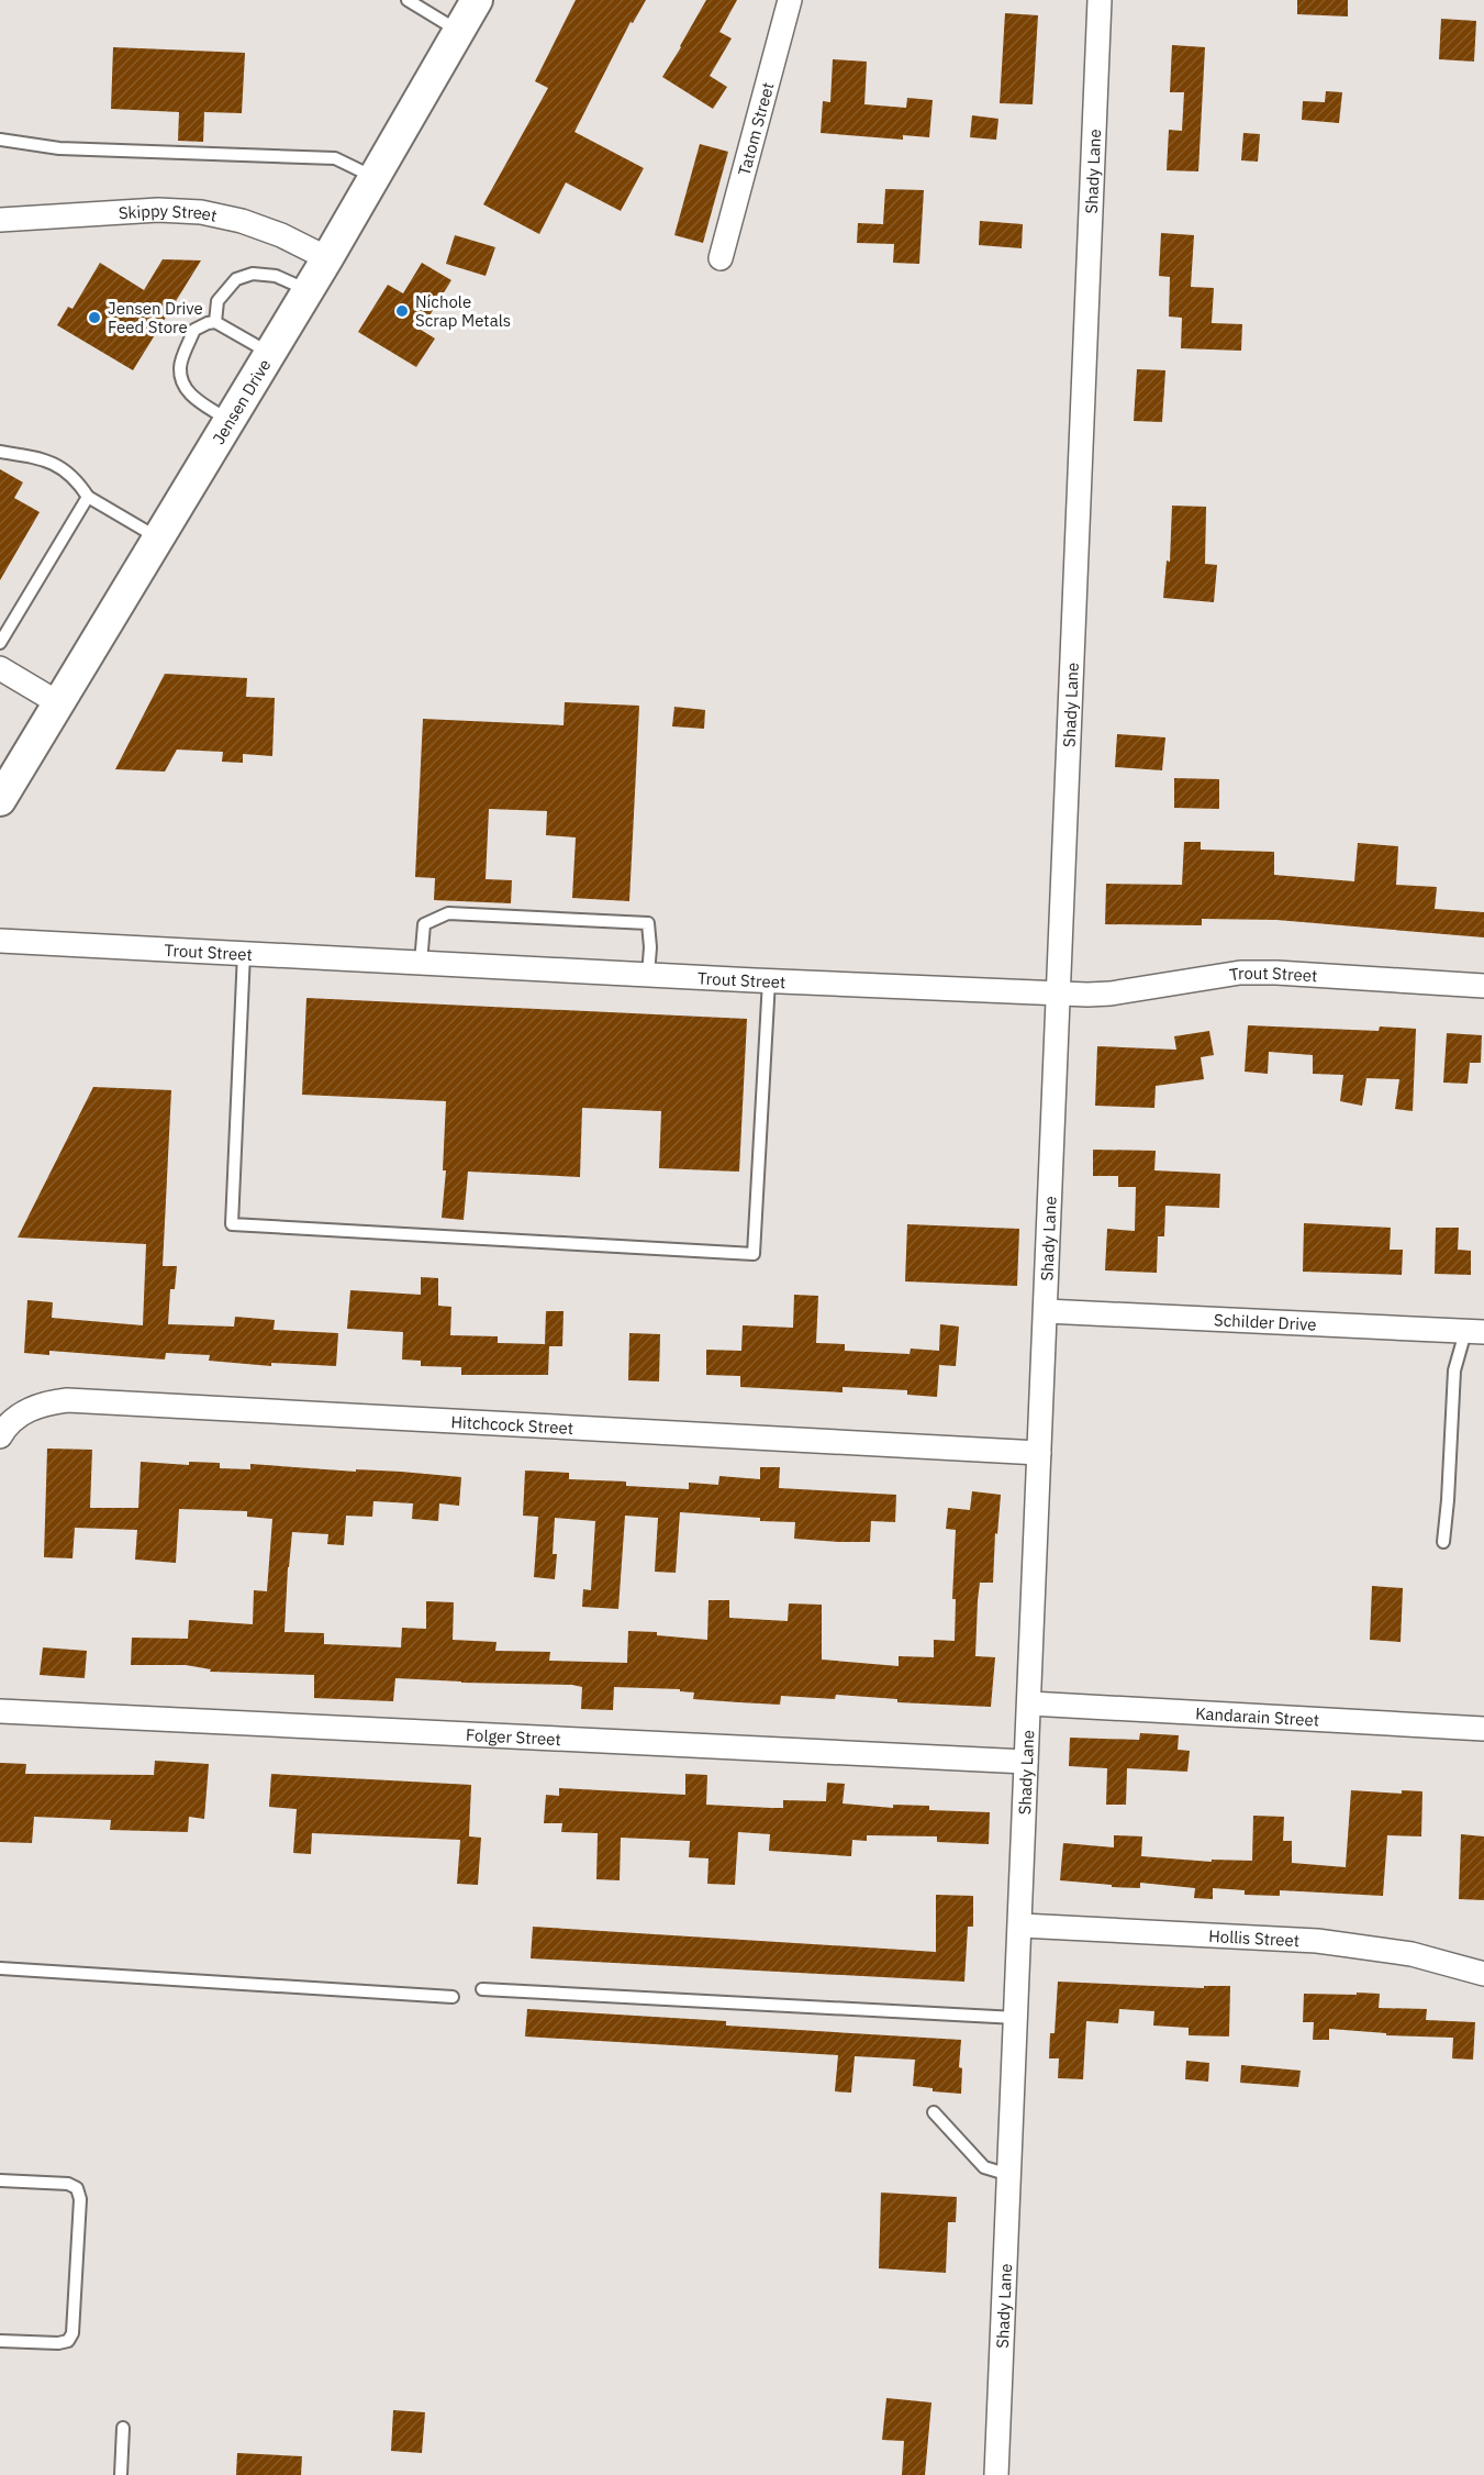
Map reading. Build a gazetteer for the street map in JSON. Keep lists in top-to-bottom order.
{
  "streets": {
    "main road": ["Jensen Drive"],
    "street": [
      "Tatom Street",
      "Shady Lane",
      "Skippy Street",
      "Trout Street",
      "Schilder Drive",
      "Hitchcock Street",
      "Kandarain Street",
      "Folger Street",
      "Hollis Street"
    ]
  },
  "crossings": [
    ["Shady Lane", "Trout Street"],
    ["Shady Lane", "Schilder Drive"],
    ["Shady Lane", "Hitchcock Street"],
    ["Shady Lane", "Kandarain Street"],
    ["Shady Lane", "Folger Street"],
    ["Shady Lane", "Hollis Street"],
    ["Skippy Street", "Jensen Drive"]
  ],
  "places": ["Nichole Scrap Metals", "Jensen Drive Feed Store"]
}
